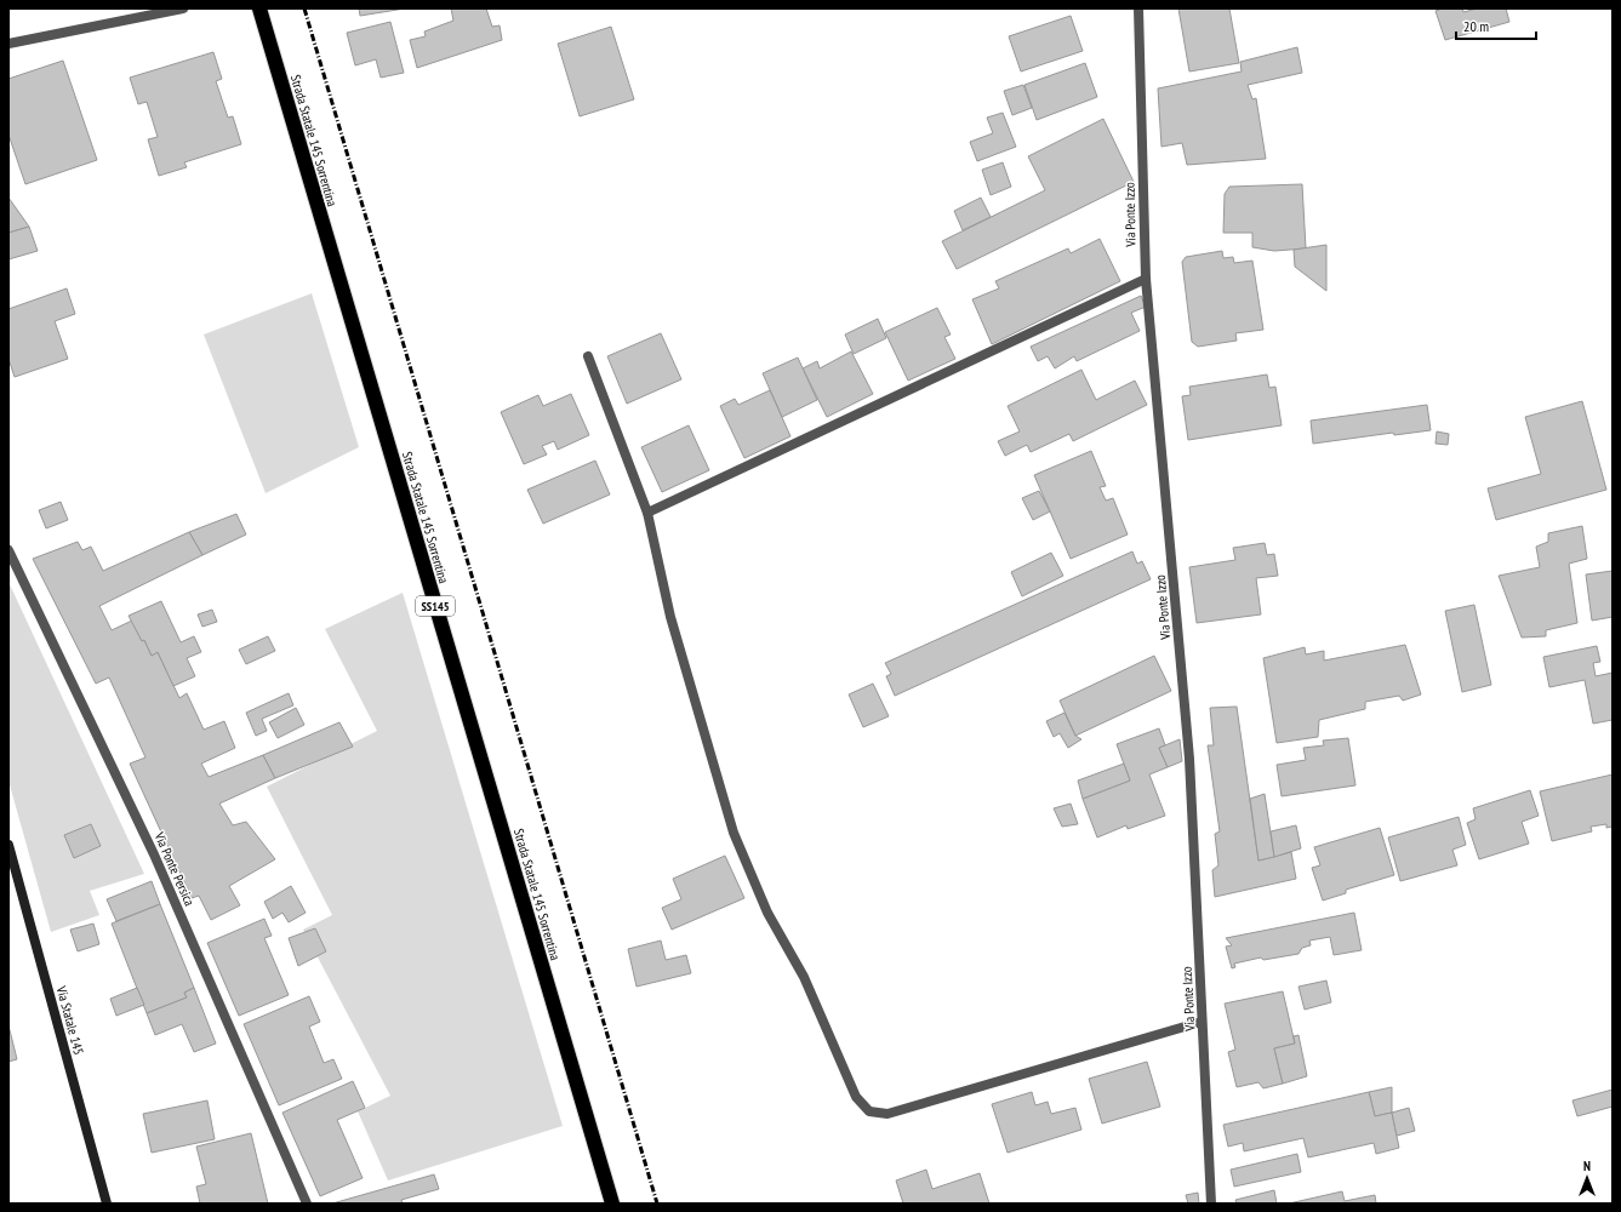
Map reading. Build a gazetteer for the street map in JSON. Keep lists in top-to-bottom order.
{
  "streets": {
    "highway": ["Strada Statale 145 Sorrentina", "SS145"],
    "main road": ["Via Statale 145"],
    "street": ["Via Ponte Izzo", "Via Ponte Persica"]
  },
  "scale_bar": "20 m",
  "north": "top"
}
